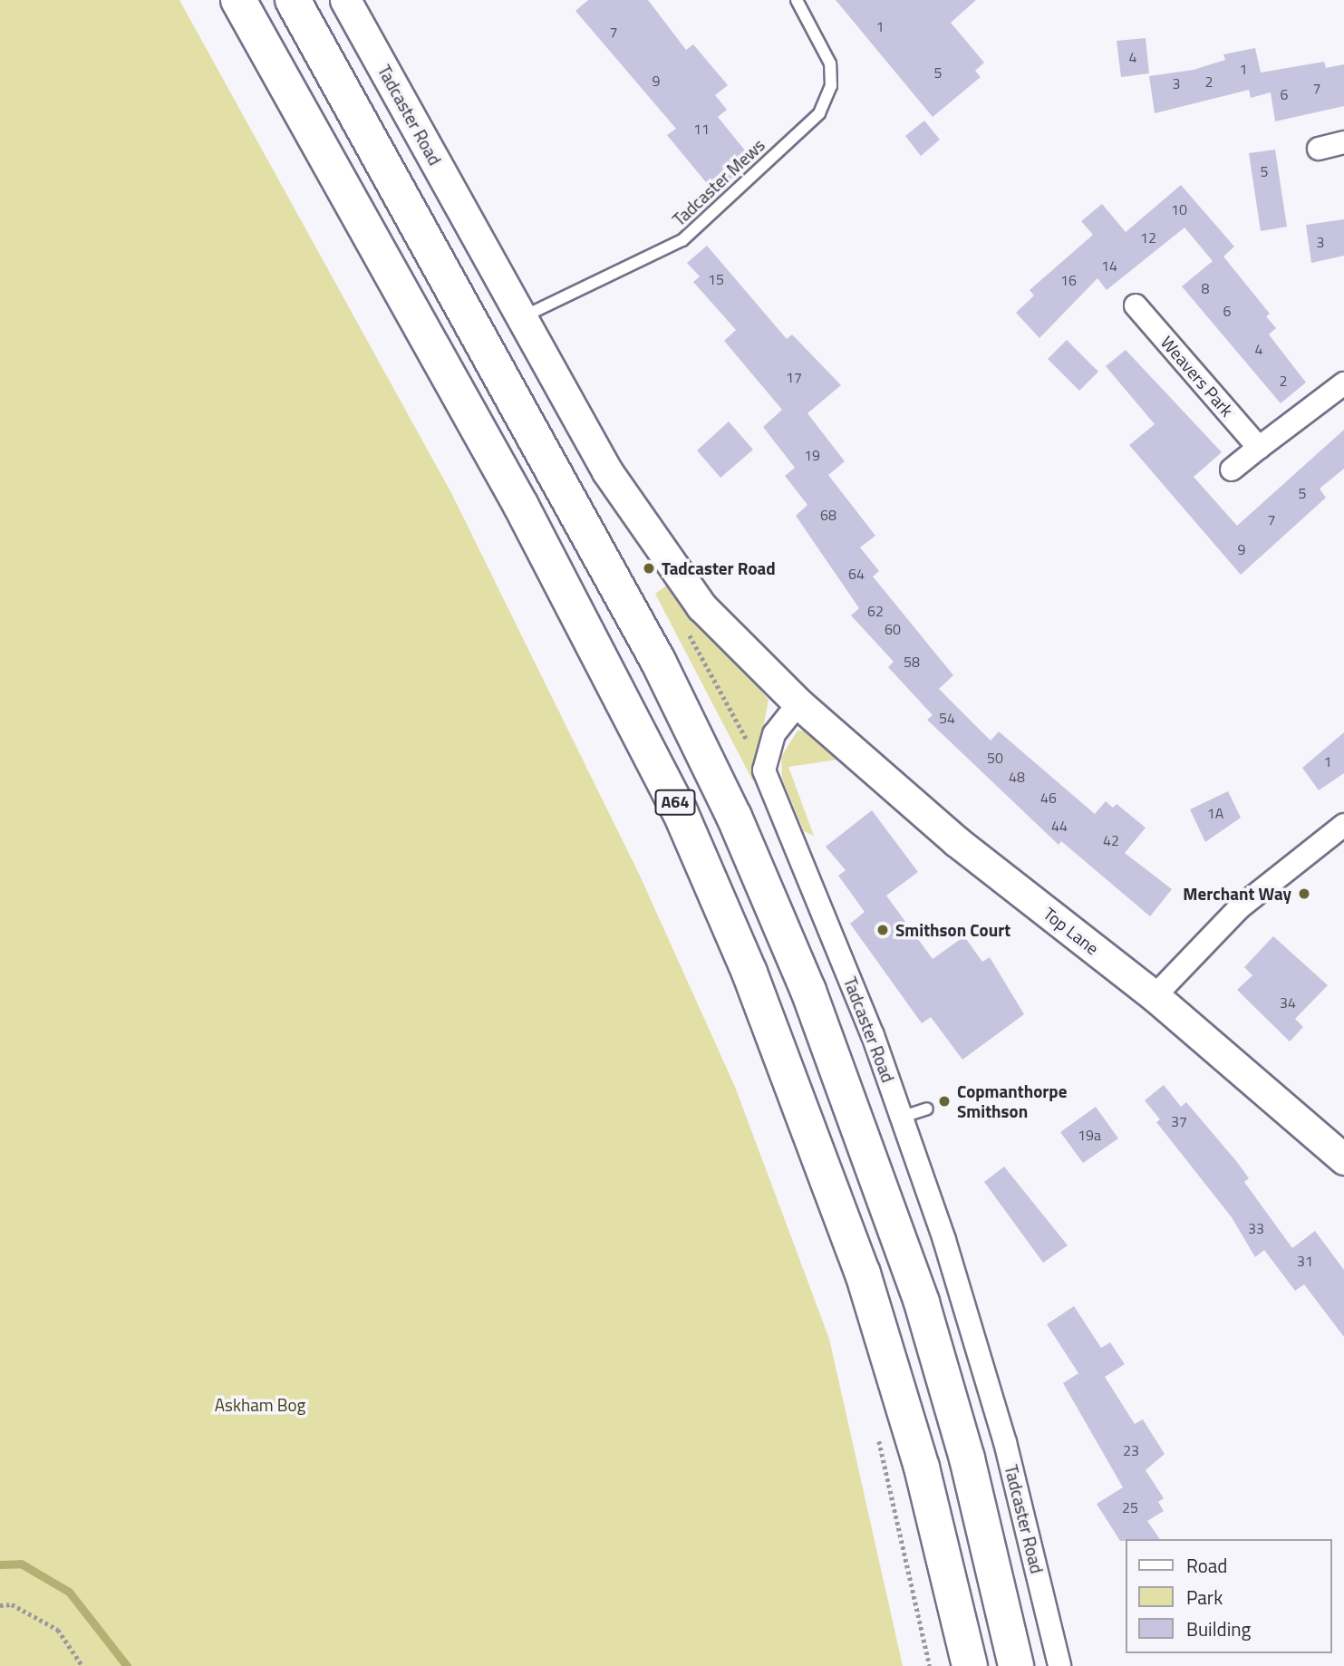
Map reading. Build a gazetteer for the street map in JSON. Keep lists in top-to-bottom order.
{
  "streets": {
    "highway": ["A64"],
    "street": ["Tadcaster Road", "Weavers Park", "Top Lane"],
    "lane": ["Tadcaster Mews"]
  },
  "crossings": [
    ["Tadcaster Road", "Tadcaster Mews"],
    ["Tadcaster Road", "Top Lane"]
  ],
  "parks": ["Askham Bog"],
  "places": [
    "Tadcaster Road",
    "Merchant Way",
    "Smithson Court",
    "Copmanthorpe Smithson"
  ],
  "house_numbers": [
    "1",
    "7",
    "4",
    "1",
    "5",
    "9",
    "2",
    "3",
    "7",
    "6",
    "11",
    "5",
    "10",
    "12",
    "3",
    "14",
    "15",
    "16",
    "8",
    "6",
    "4",
    "17",
    "2",
    "19",
    "5",
    "68",
    "7",
    "9",
    "64",
    "62",
    "60",
    "58",
    "54",
    "50",
    "1",
    "48",
    "46",
    "1A",
    "44",
    "42",
    "34",
    "37",
    "19a",
    "33",
    "31",
    "23",
    "25"
  ],
  "legend": ["Road", "Park", "Building"]
}
